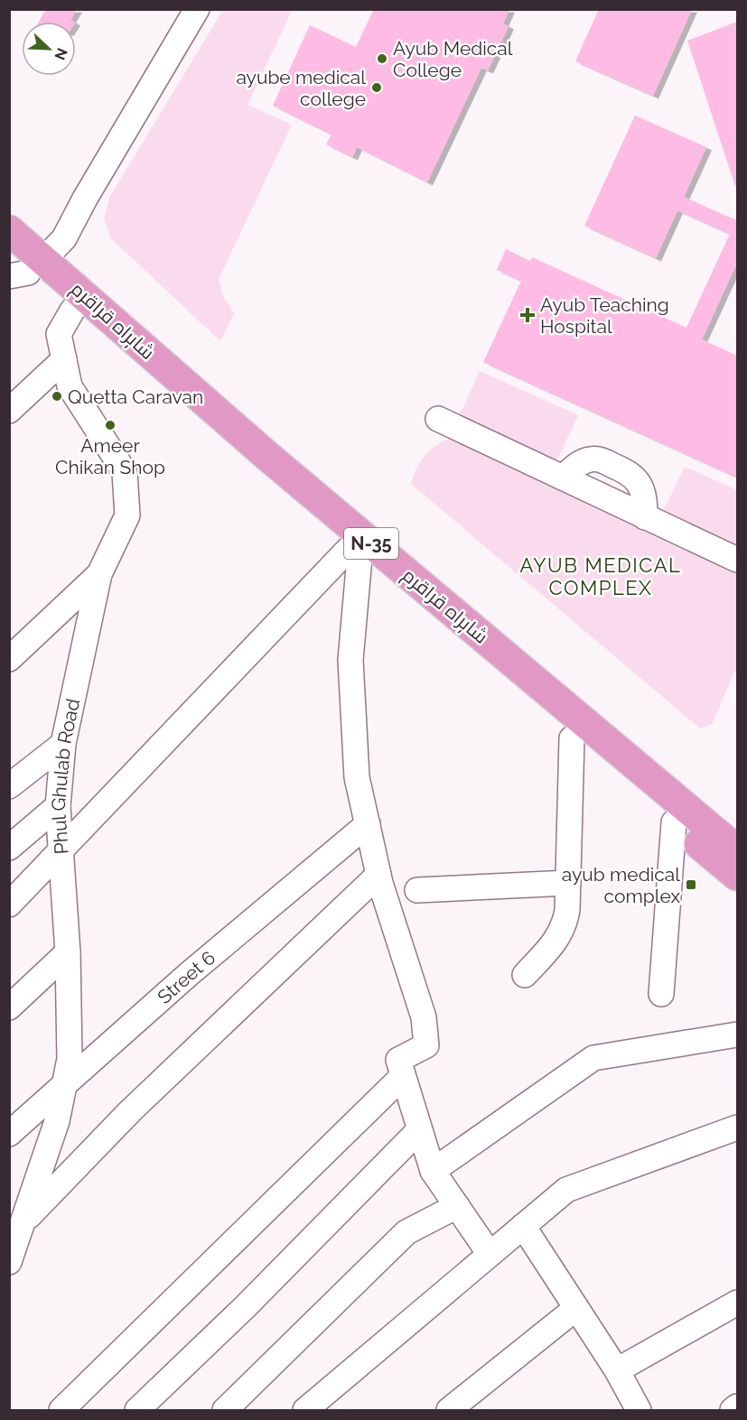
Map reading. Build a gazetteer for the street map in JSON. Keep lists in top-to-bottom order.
{
  "streets": {
    "highway": ["شاہراہ قراقرم", "N-35"],
    "street": ["Phul Ghulab Road", "Street 6"]
  },
  "crossings": [
    ["شاہراہ قراقرم", "Phul Ghulab Road"],
    ["Phul Ghulab Road", "Street 6"]
  ],
  "districts": ["AYUB MEDICAL COMPLEX"],
  "places": {
    "other": [
      "Ayub Medical College",
      "ayube medical college",
      "Quetta Caravan",
      "Ameer Chikan Shop"
    ],
    "health": ["Ayub Teaching Hospital"],
    "transit": ["ayub medical complex"]
  },
  "north": "bottom right"
}
